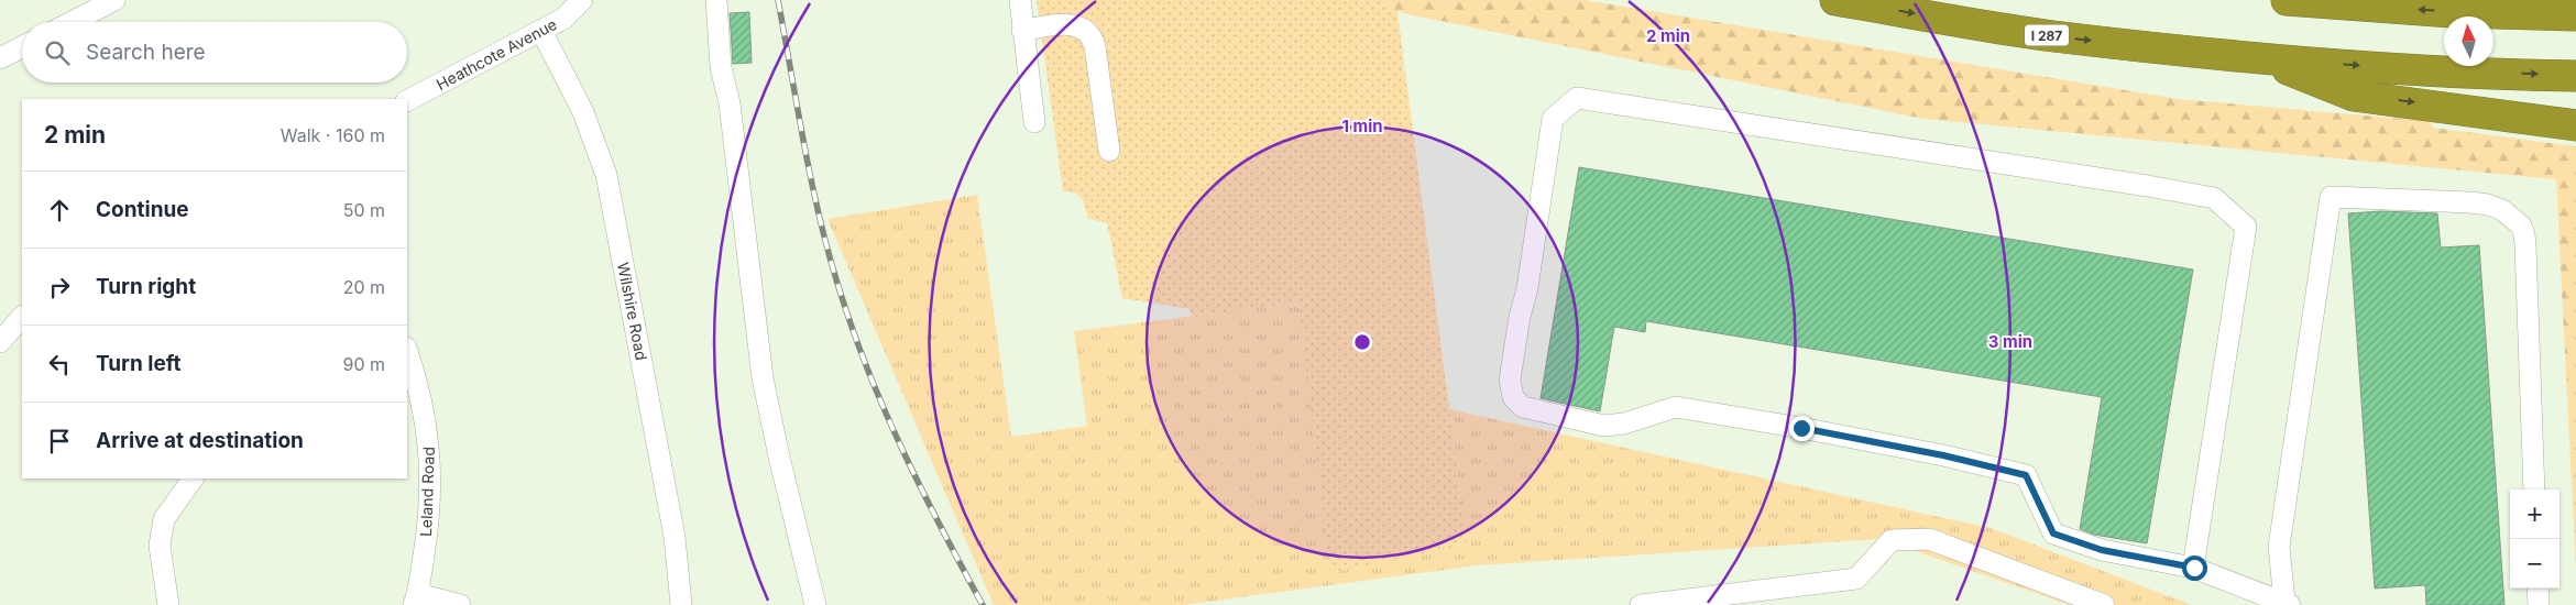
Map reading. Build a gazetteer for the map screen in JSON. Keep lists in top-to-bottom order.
{
  "streets": {
    "highway": ["I 287"],
    "street": ["Heathcote Avenue", "Wilshire Road", "Leland Road"]
  },
  "crossings": [
    ["Heathcote Avenue", "Wilshire Road"]
  ],
  "north": "top",
  "page": {
    "search": "Search here",
    "heading": ["2 min", "Walk · 160 m"],
    "list": [
      ["Continue", "50 m"],
      ["Turn right", "20 m"],
      ["Turn left", "90 m"],
      "Arrive at destination"
    ],
    "map_buttons": ["+", "−"]
  },
  "rings": ["2 min", "1 min", "3 min"]
}
